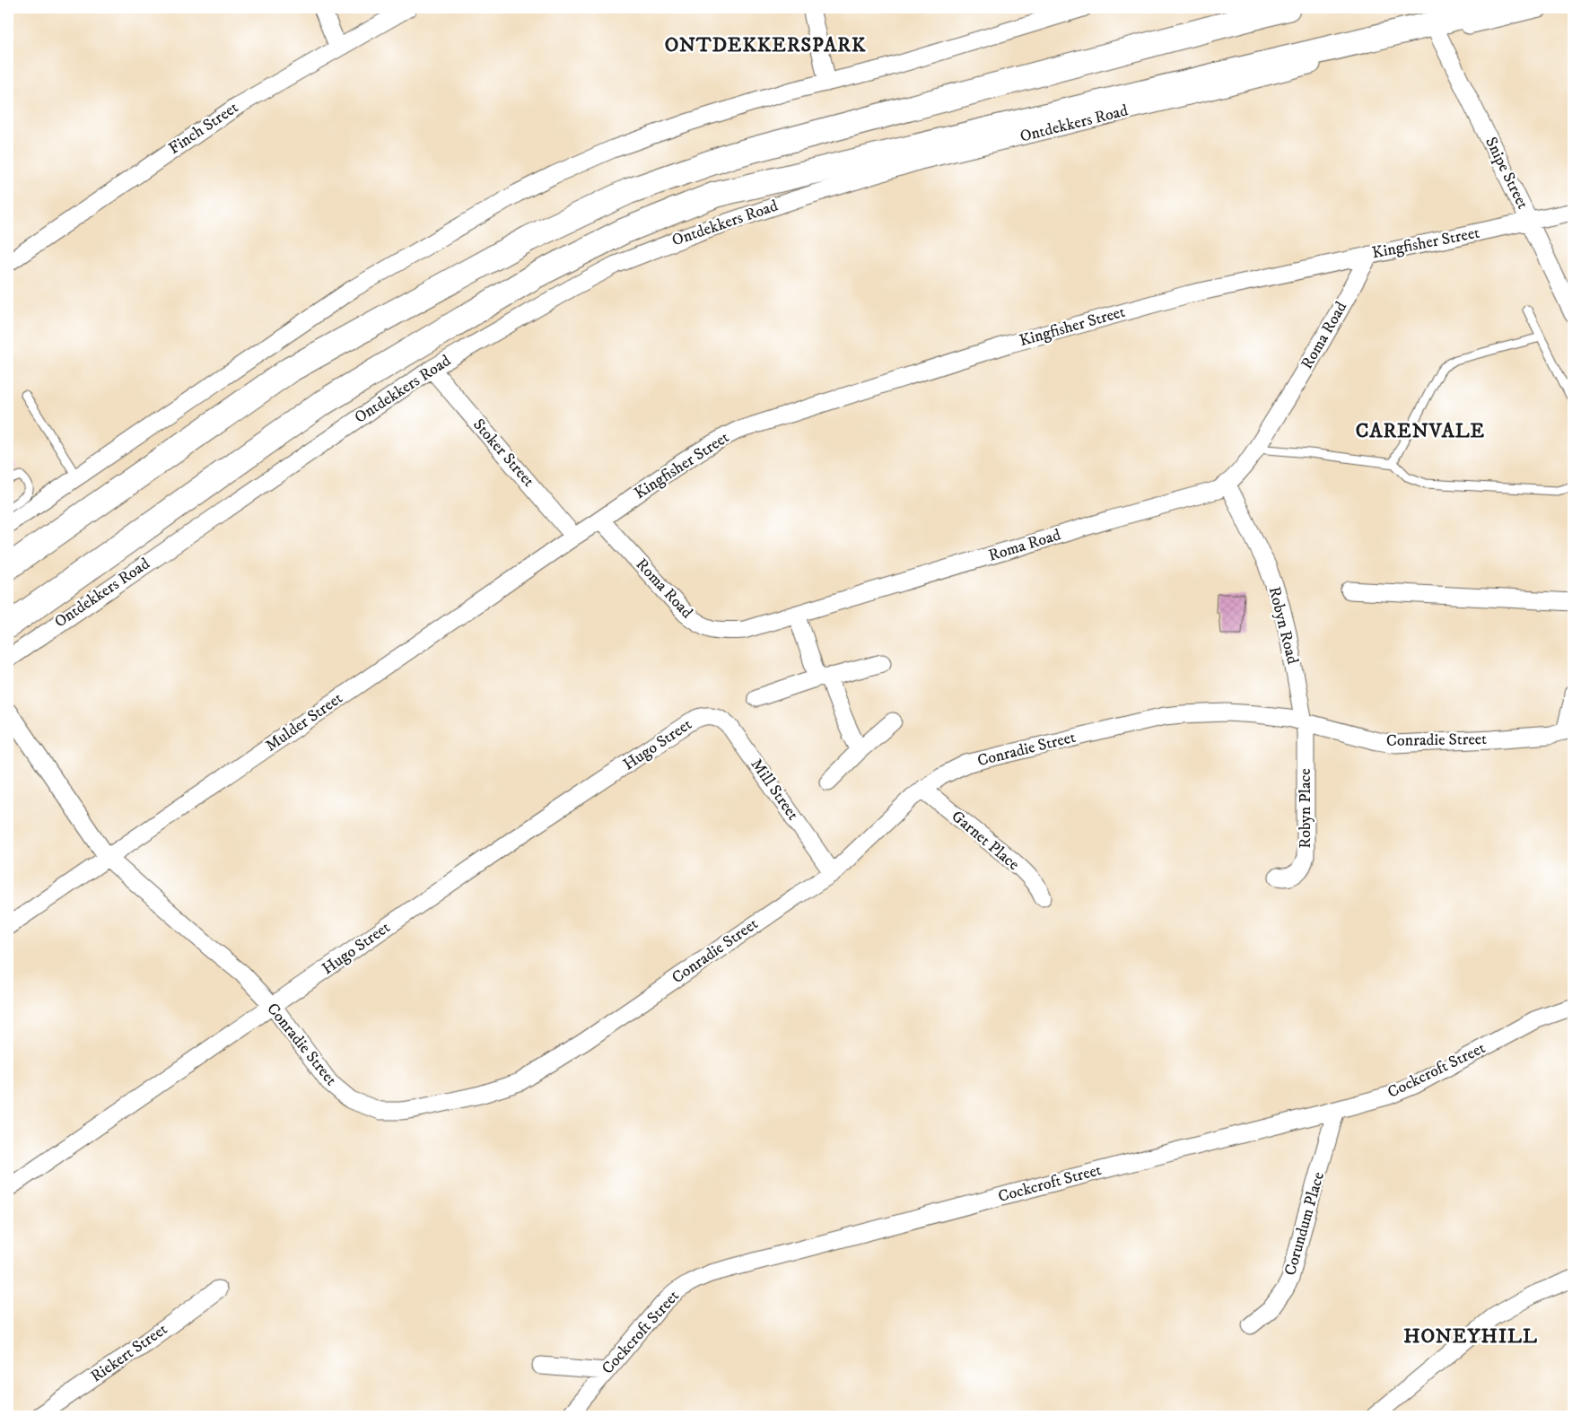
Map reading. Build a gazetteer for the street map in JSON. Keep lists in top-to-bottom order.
{
  "streets": {
    "main road": ["Ontdekkers Road"],
    "street": [
      "Finch Street",
      "Snipe Street",
      "Kingfisher Street",
      "Roma Road",
      "Stoker Street",
      "Robyn Road",
      "Mulder Street",
      "Conradie Street",
      "Hugo Street",
      "Mill Street",
      "Robyn Place",
      "Garnet Place",
      "Cockcroft Street",
      "Corundum Place",
      "Riekert Street"
    ]
  },
  "crossings": [
    ["Ontdekkers Road", "Snipe Street"],
    ["Ontdekkers Road", "Stoker Street"],
    ["Snipe Street", "Kingfisher Street"],
    ["Kingfisher Street", "Roma Road"],
    ["Kingfisher Street", "Mulder Street"],
    ["Roma Road", "Robyn Road"],
    ["Roma Road", "Mulder Street"],
    ["Stoker Street", "Mulder Street"],
    ["Robyn Road", "Conradie Street"],
    ["Robyn Road", "Robyn Place"],
    ["Mulder Street", "Conradie Street"],
    ["Conradie Street", "Hugo Street"],
    ["Conradie Street", "Mill Street"],
    ["Conradie Street", "Robyn Place"],
    ["Conradie Street", "Garnet Place"],
    ["Hugo Street", "Mill Street"],
    ["Cockcroft Street", "Corundum Place"]
  ],
  "districts": ["ONTDEKKERSPARK", "CARENVALE", "HONEYHILL"]
}
